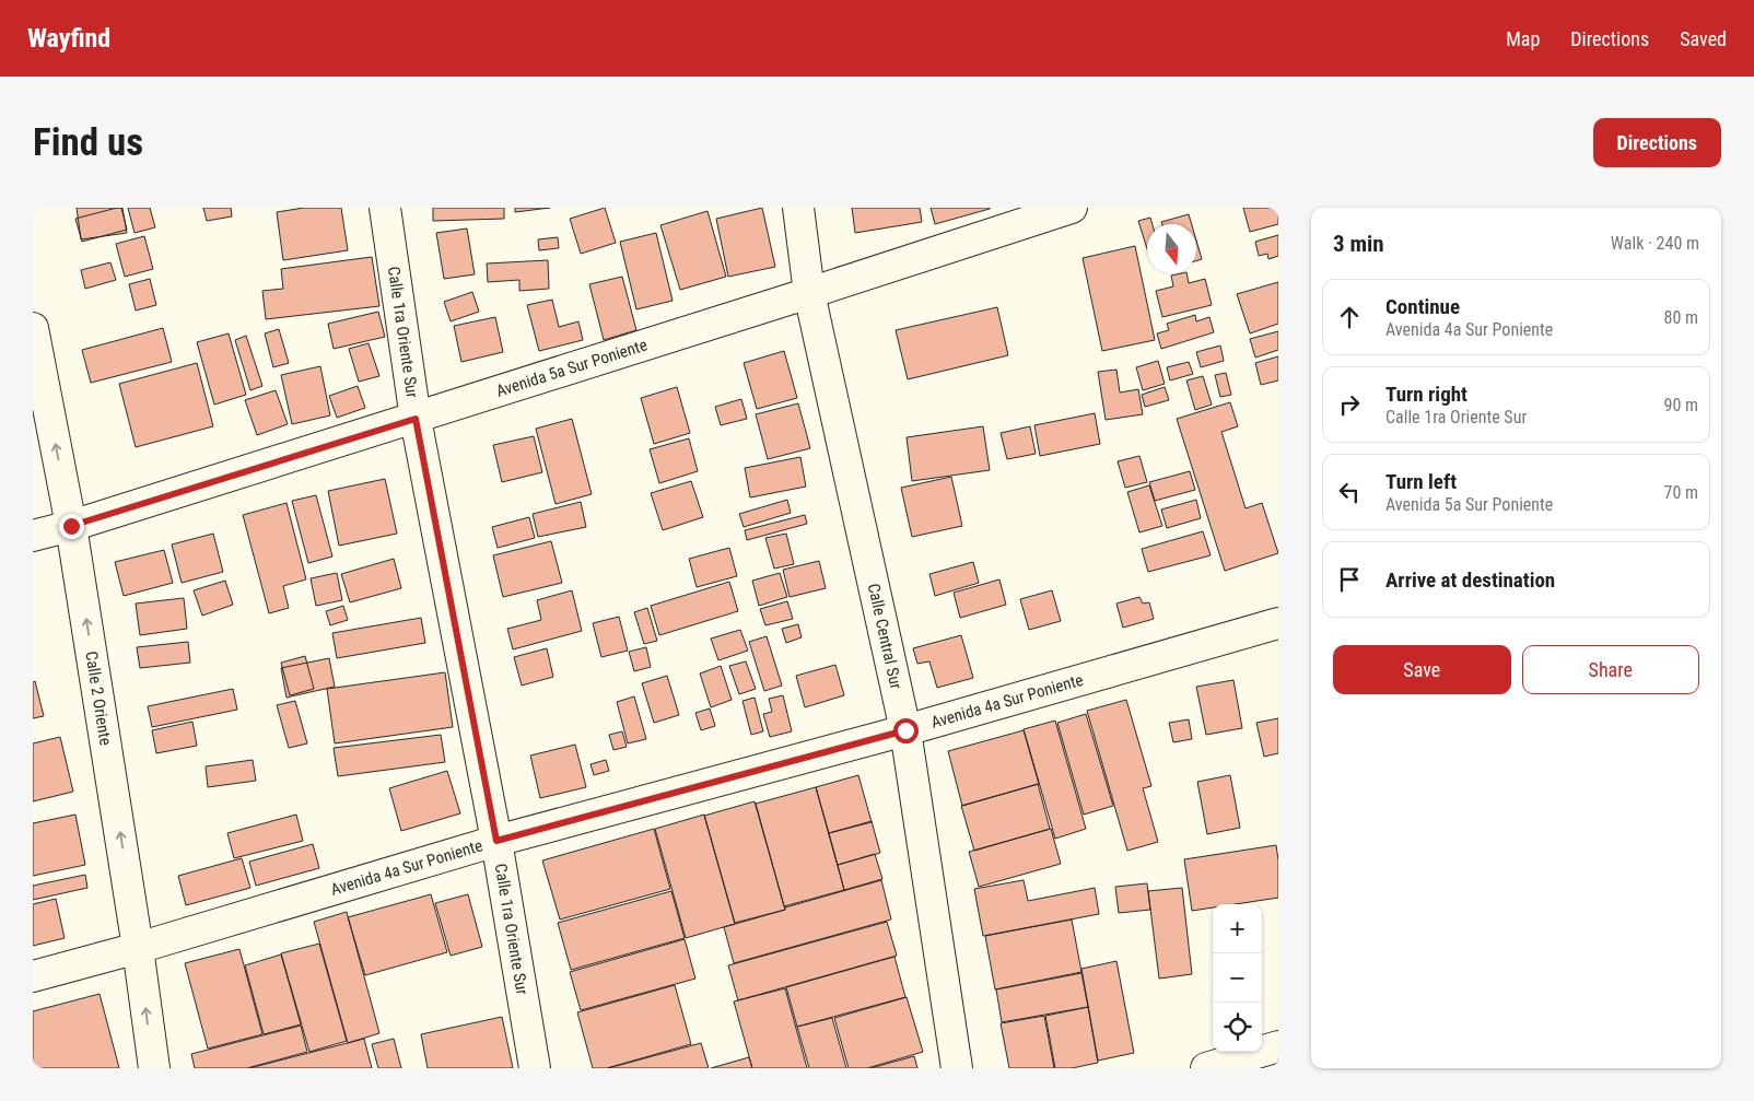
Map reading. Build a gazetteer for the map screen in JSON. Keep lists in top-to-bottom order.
{
  "streets": {
    "street": [
      "Calle 1ra Oriente Sur",
      "Avenida 5a Sur Poniente",
      "Calle Central Sur",
      "Calle 2 Oriente",
      "Avenida 4a Sur Poniente"
    ]
  },
  "crossings": [
    ["Calle 1ra Oriente Sur", "Avenida 5a Sur Poniente"],
    ["Calle 1ra Oriente Sur", "Avenida 4a Sur Poniente"],
    ["Avenida 5a Sur Poniente", "Calle Central Sur"],
    ["Avenida 5a Sur Poniente", "Calle 2 Oriente"],
    ["Calle Central Sur", "Avenida 4a Sur Poniente"],
    ["Calle 2 Oriente", "Avenida 4a Sur Poniente"]
  ],
  "one_way": ["Calle 2 Oriente"],
  "north": "bottom",
  "page": {
    "header": "Wayfind",
    "nav": ["Map", "Directions", "Saved"],
    "buttons": [
      "Directions",
      ["Save", "Share"]
    ],
    "title": "Find us",
    "heading": ["3 min", "Walk · 240 m"],
    "list": [
      ["Continue", "Avenida 4a Sur Poniente", "80 m"],
      ["Turn right", "Calle 1ra Oriente Sur", "90 m"],
      ["Turn left", "Avenida 5a Sur Poniente", "70 m"],
      "Arrive at destination"
    ],
    "map_buttons": ["+", "−"]
  }
}
